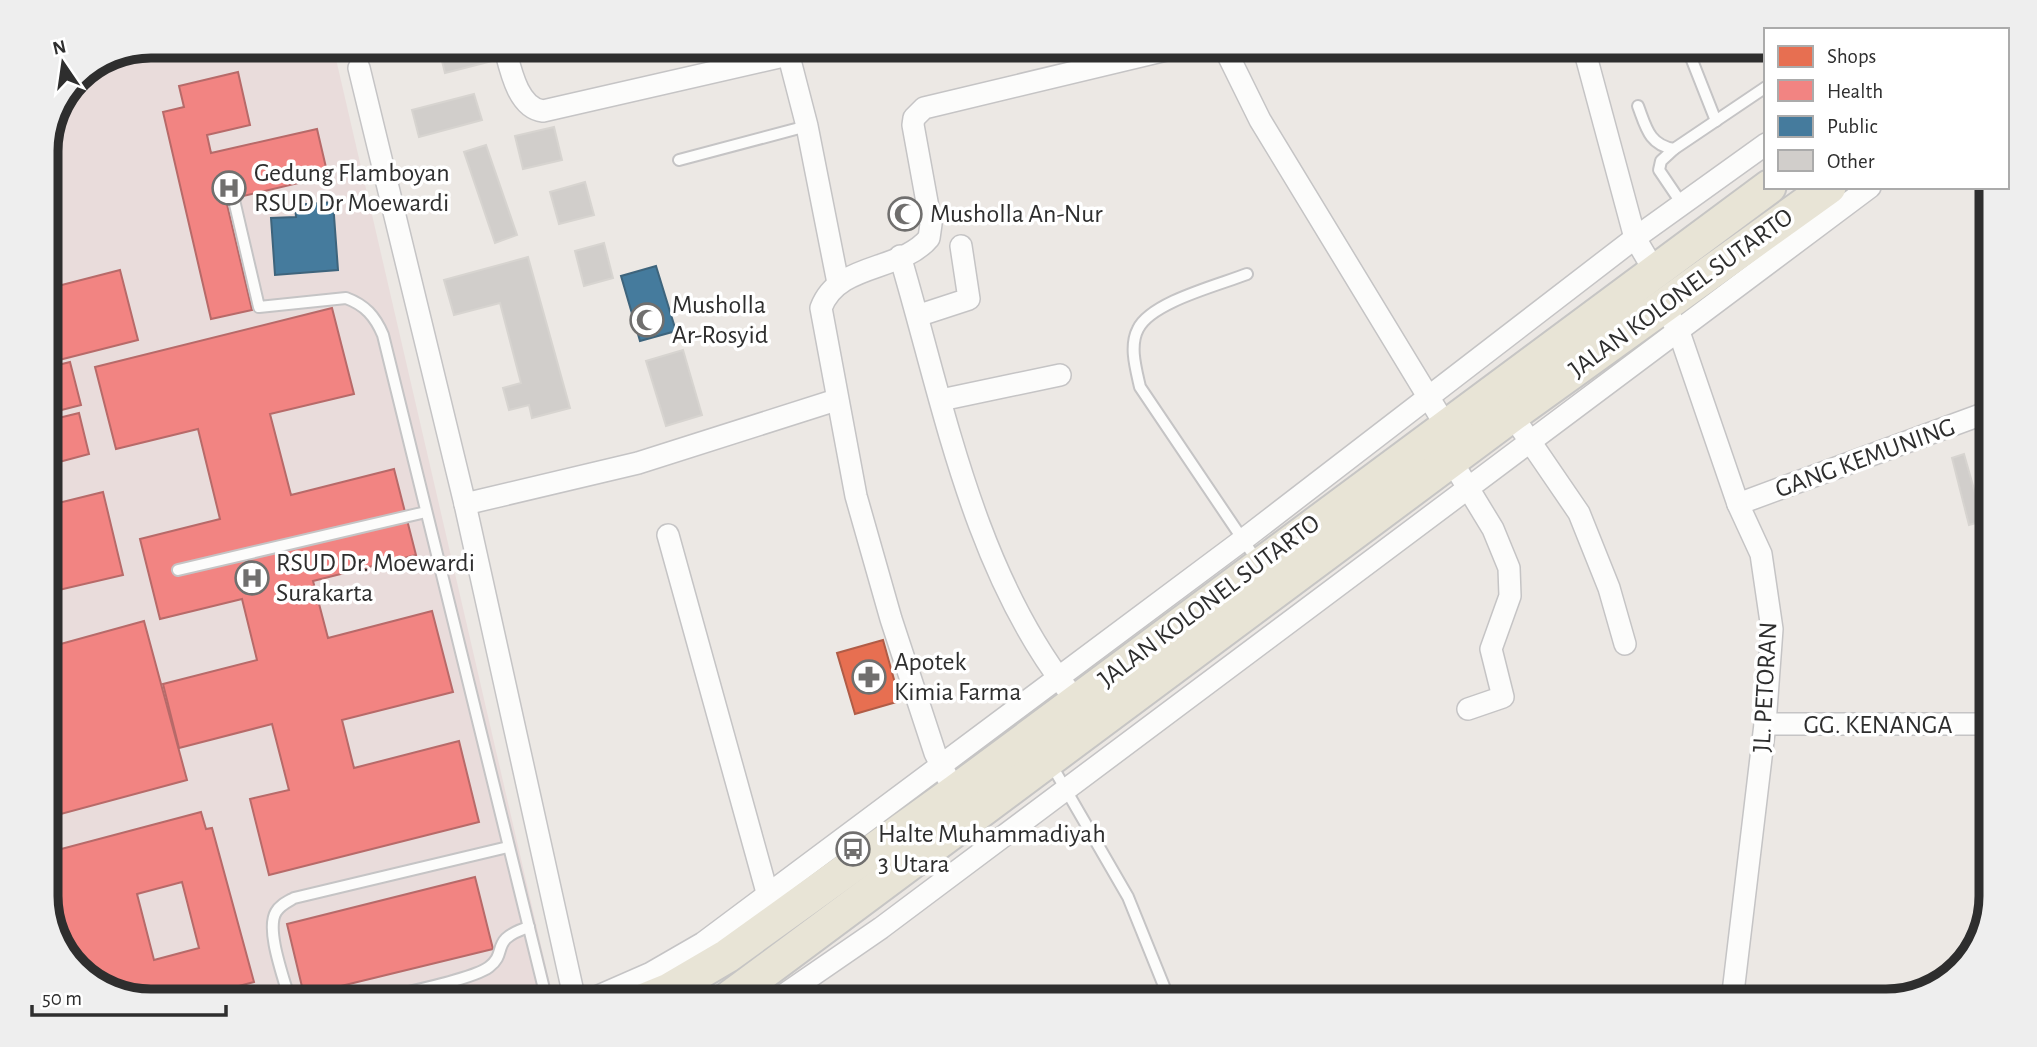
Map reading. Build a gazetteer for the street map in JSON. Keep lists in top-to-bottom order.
{
  "streets": {
    "main road": ["JALAN KOLONEL SUTARTO"],
    "street": ["GANG KEMUNING", "JL. PETORAN", "GG. KENANGA"]
  },
  "crossings": [
    ["JALAN KOLONEL SUTARTO", "JL. PETORAN"],
    ["GANG KEMUNING", "JL. PETORAN"],
    ["JL. PETORAN", "GG. KENANGA"]
  ],
  "places": {
    "hospital": ["Gedung Flamboyan RSUD Dr Moewardi", "RSUD Dr. Moewardi Surakarta"],
    "mosque": ["Musholla An-Nur", "Musholla Ar-Rosyid"],
    "pharmacy": ["Apotek Kimia Farma"],
    "bus stop": ["Halte Muhammadiyah 3 Utara"]
  },
  "legend": [
    "Shops",
    "Health",
    "Public",
    "Other"
  ],
  "scale_bar": "50 m",
  "north": "top"
}
